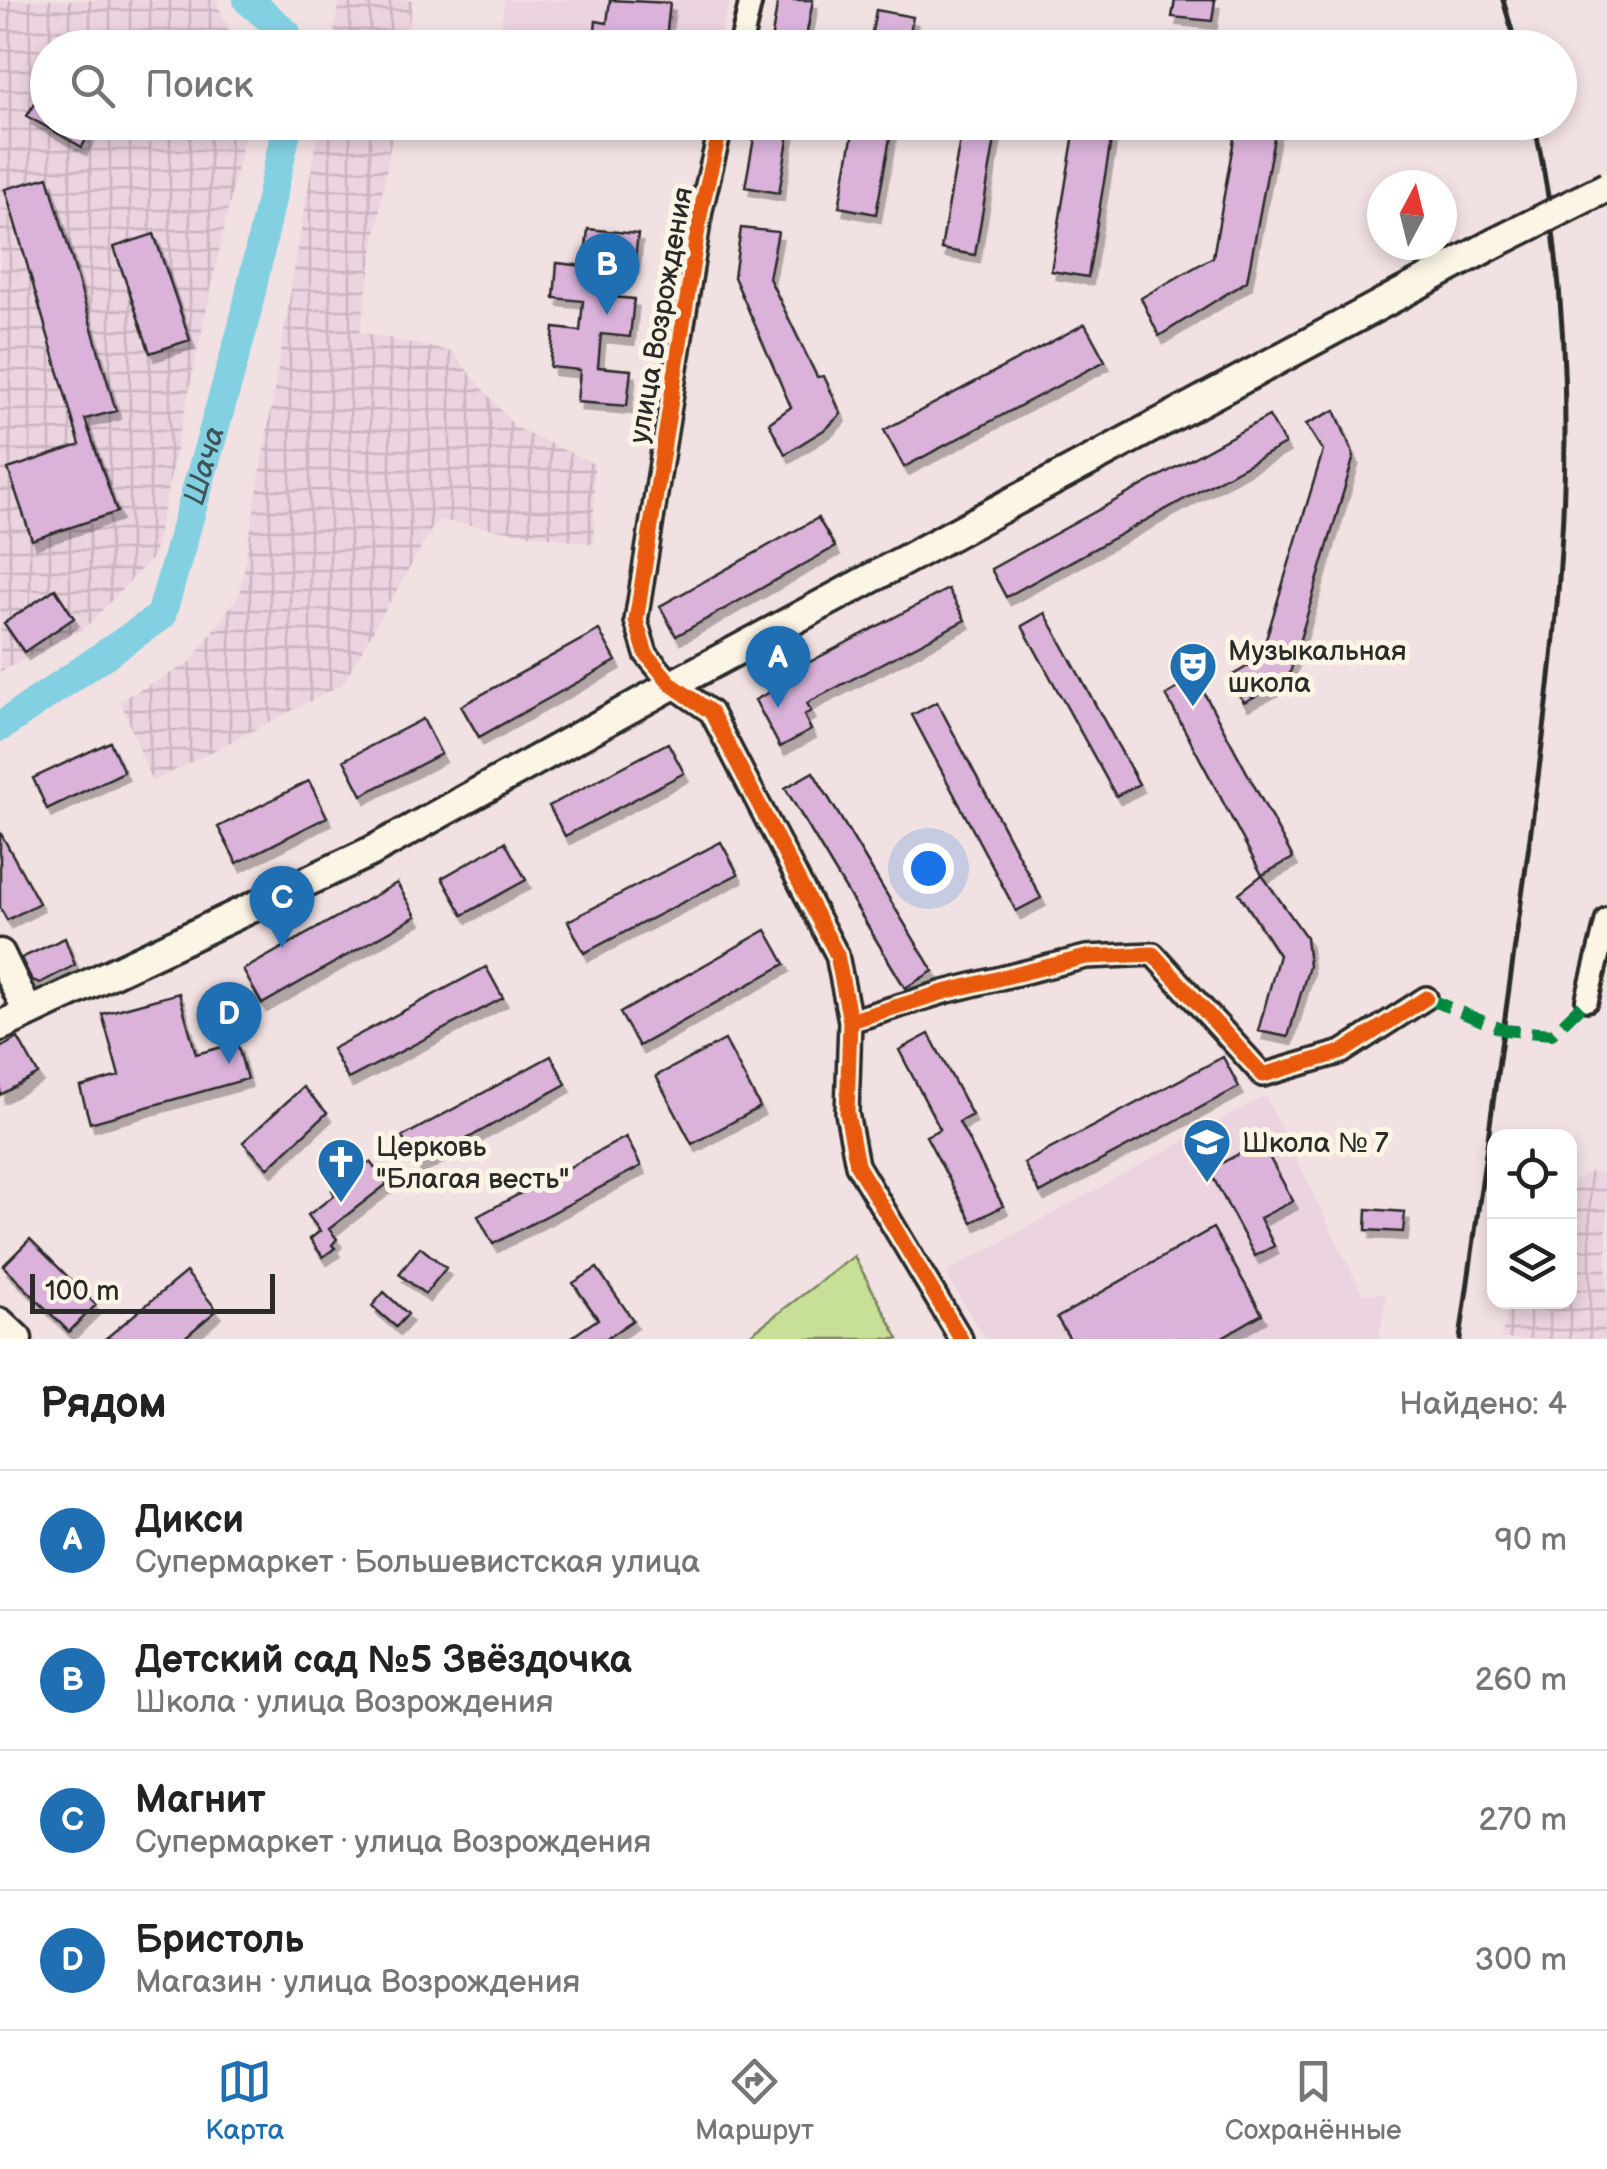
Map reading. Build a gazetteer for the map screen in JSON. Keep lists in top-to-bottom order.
{
  "streets": {
    "street": ["улица Возрождения"]
  },
  "water": ["Шача"],
  "places": {
    "theatre": ["Музыкальная школа"],
    "school or university": ["Школа № 7"],
    "church": ["Церковь \"Благая весть\""]
  },
  "scale_bar": "100 m",
  "north": "top",
  "page": {
    "search": "Поиск",
    "pins": [
      "B",
      "A",
      "C",
      "D"
    ],
    "scale": "100 m",
    "heading": ["Рядом", "Найдено: 4"],
    "list": [
      {
        "mark": "A",
        "name": "Дикси",
        "note": "Супермаркет · Большевистская улица",
        "value": "90 m"
      },
      {
        "mark": "B",
        "name": "Детский сад №5 Звёздочка",
        "note": "Школа · улица Возрождения",
        "value": "260 m"
      },
      {
        "mark": "C",
        "name": "Магнит",
        "note": "Супермаркет · улица Возрождения",
        "value": "270 m"
      },
      {
        "mark": "D",
        "name": "Бристоль",
        "note": "Магазин · улица Возрождения",
        "value": "300 m"
      }
    ],
    "nav": ["Карта", "Маршрут", "Сохранённые"]
  }
}
